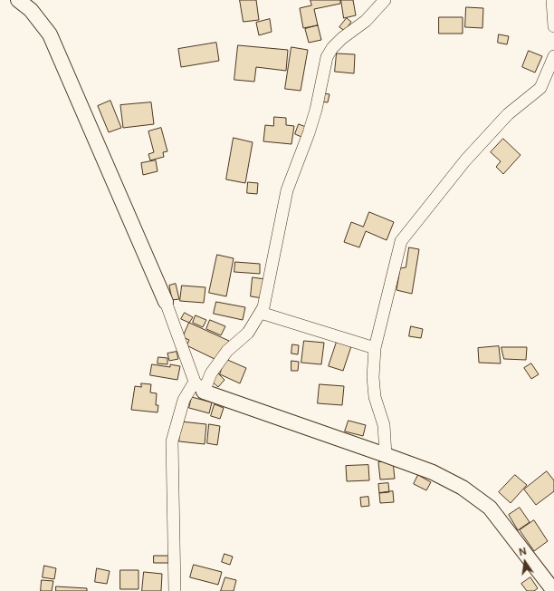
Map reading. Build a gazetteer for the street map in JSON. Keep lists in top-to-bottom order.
{
  "north": "top"
}
